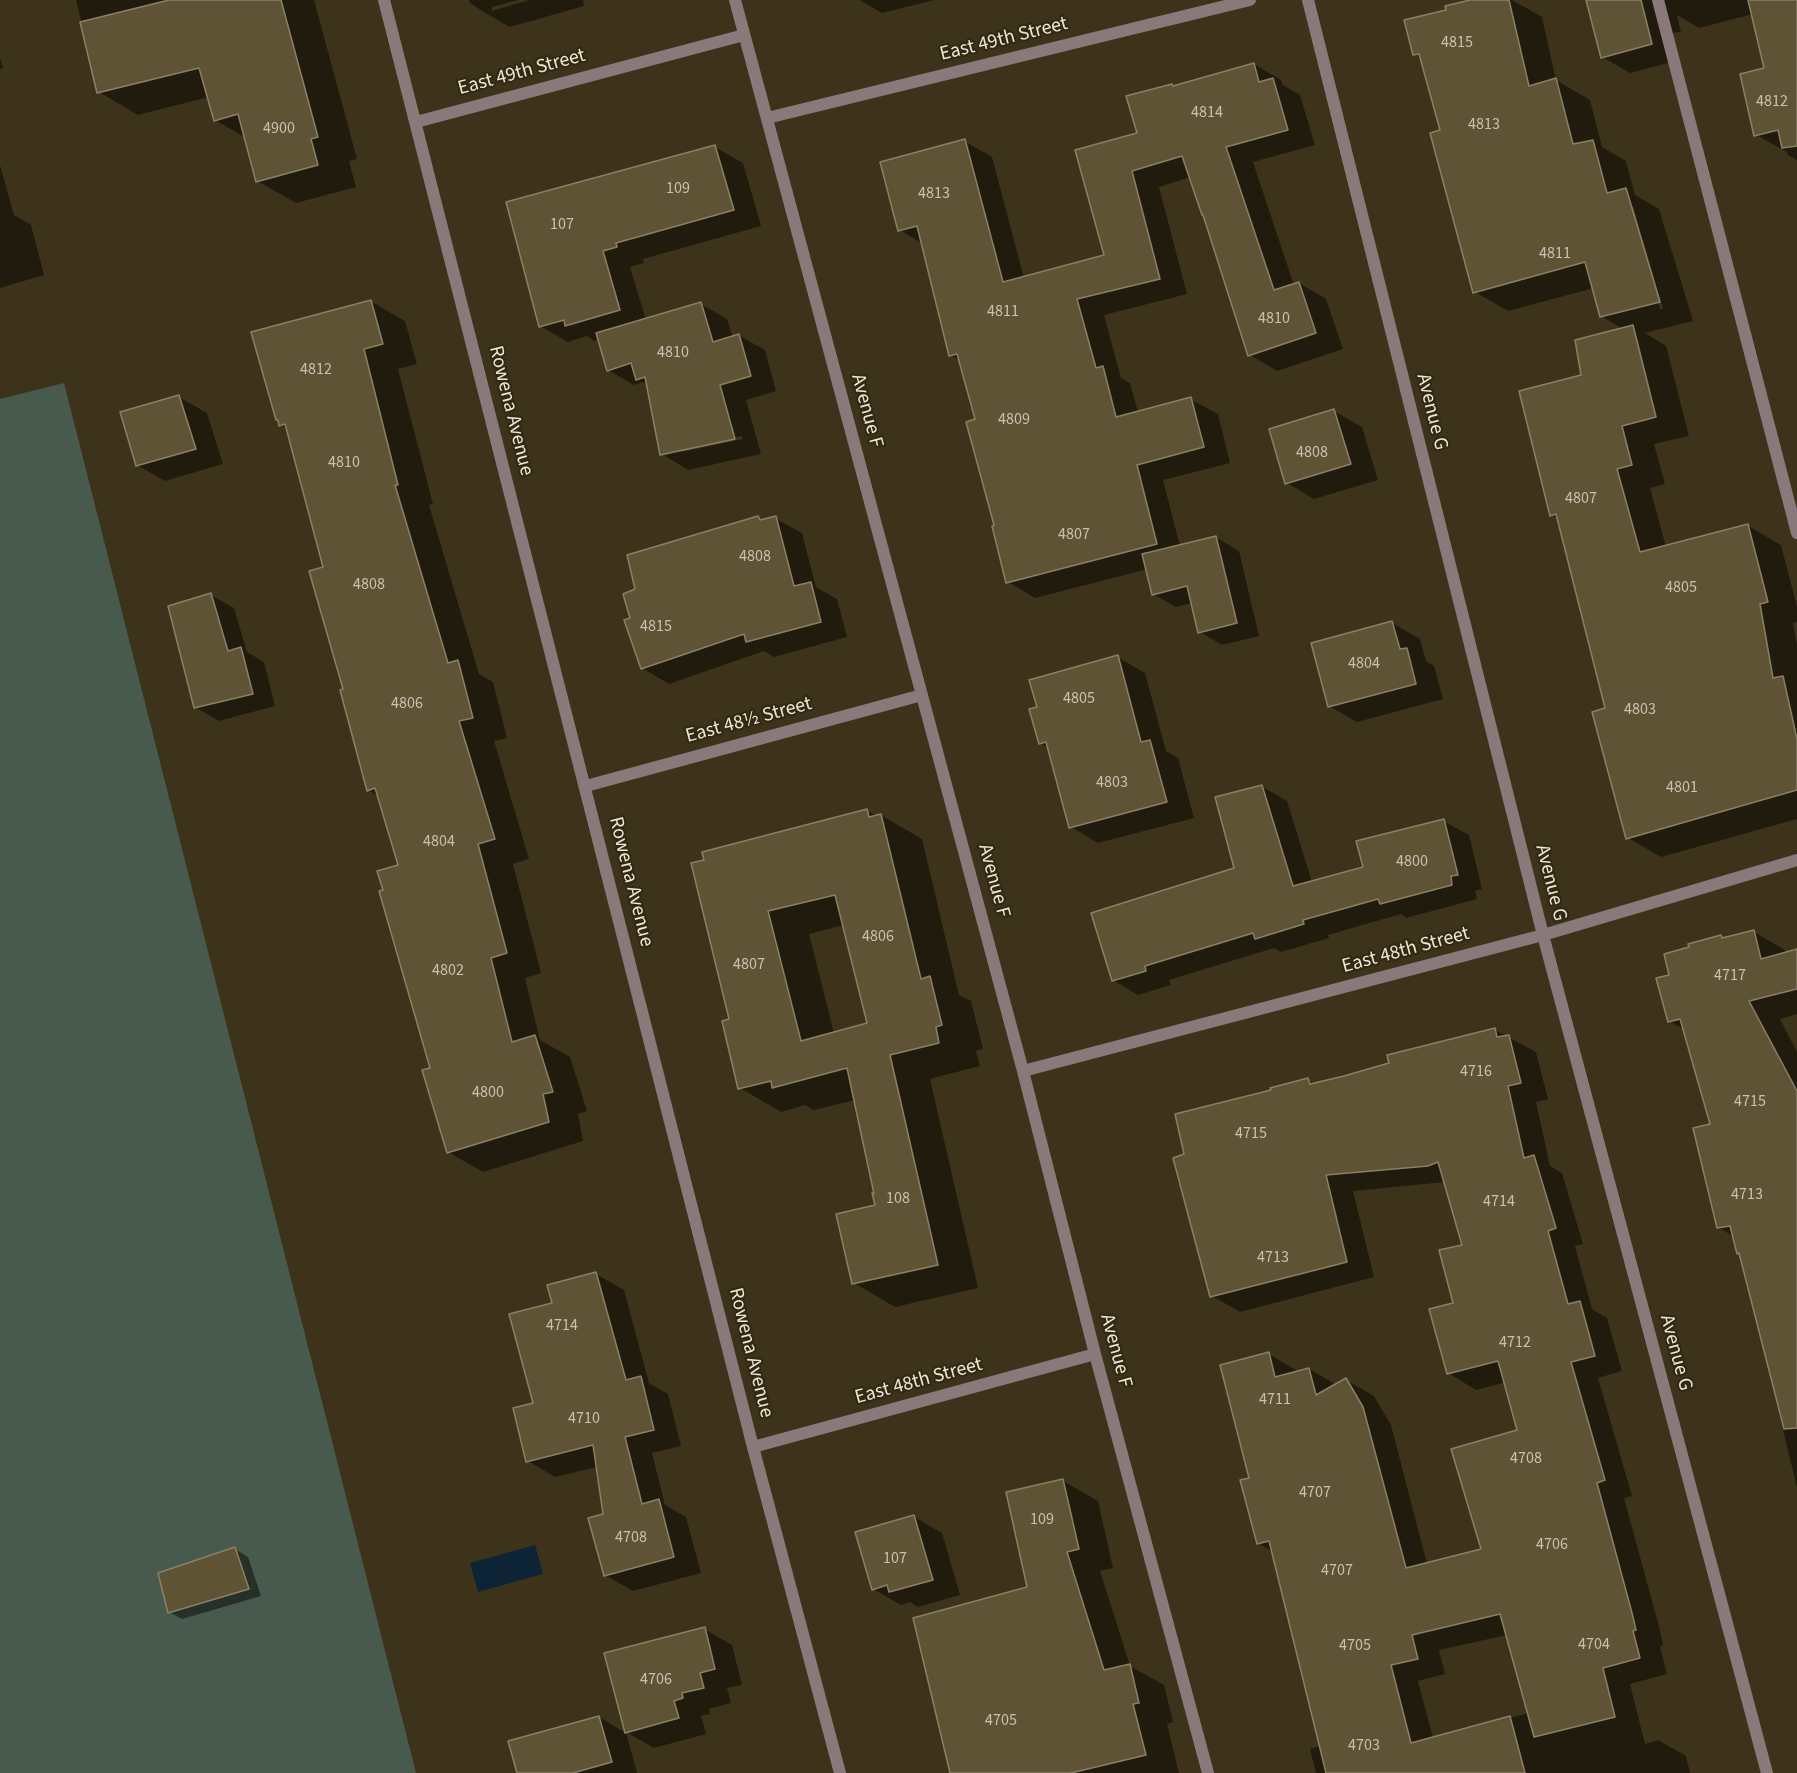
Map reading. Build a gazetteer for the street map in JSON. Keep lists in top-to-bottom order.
{
  "streets": {
    "street": [
      "East 49th Street",
      "Rowena Avenue",
      "Avenue F",
      "Avenue G",
      "East 48½ Street",
      "East 48th Street"
    ]
  },
  "crossings": [
    ["East 49th Street", "Rowena Avenue"],
    ["East 49th Street", "Avenue F"],
    ["Rowena Avenue", "East 48½ Street"],
    ["Rowena Avenue", "East 48th Street"],
    ["Avenue F", "East 48½ Street"],
    ["Avenue F", "East 48th Street"],
    ["Avenue G", "East 48th Street"]
  ],
  "house_numbers": [
    "4815",
    "4812",
    "4814",
    "4813",
    "4900",
    "109",
    "4813",
    "107",
    "4811",
    "4811",
    "4810",
    "4810",
    "4812",
    "4809",
    "4808",
    "4810",
    "4807",
    "4807",
    "4808",
    "4808",
    "4805",
    "4815",
    "4804",
    "4805",
    "4806",
    "4803",
    "4803",
    "4801",
    "4804",
    "4800",
    "4806",
    "4807",
    "4802",
    "4717",
    "4716",
    "4800",
    "4715",
    "4715",
    "4713",
    "108",
    "4714",
    "4713",
    "4714",
    "4712",
    "4711",
    "4710",
    "4708",
    "4707",
    "109",
    "4708",
    "4706",
    "107",
    "4707",
    "4704",
    "4705",
    "4706",
    "4705",
    "4703"
  ]
}
